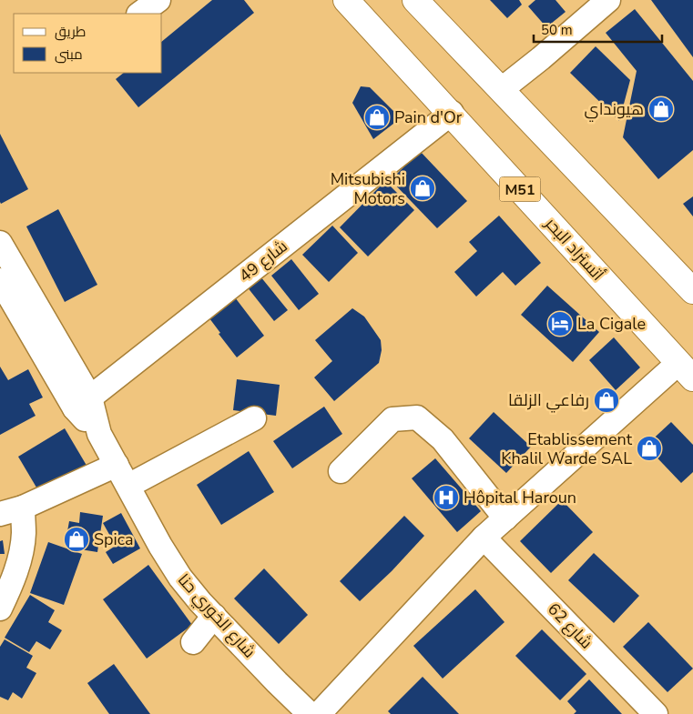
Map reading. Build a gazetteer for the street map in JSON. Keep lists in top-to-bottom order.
{
  "streets": {
    "highway": ["M51", "أتستراد البحر"],
    "street": ["شارع 49", "شارع الخوري حنا", "شارع 62"]
  },
  "crossings": [
    ["أتستراد البحر", "شارع 49"],
    ["شارع 49", "شارع الخوري حنا"]
  ],
  "places": {
    "shop": [
      "هيونداي",
      "Pain d'Or",
      "Mitsubishi Motors",
      "رفاعي الزلقا",
      "Etablissement Khalil Warde SAL",
      "Spica"
    ],
    "hotel": ["La Cigale"],
    "hospital": ["Hôpital Haroun"]
  },
  "legend": ["طريق", "مبنى"],
  "scale_bar": "50 m"
}
